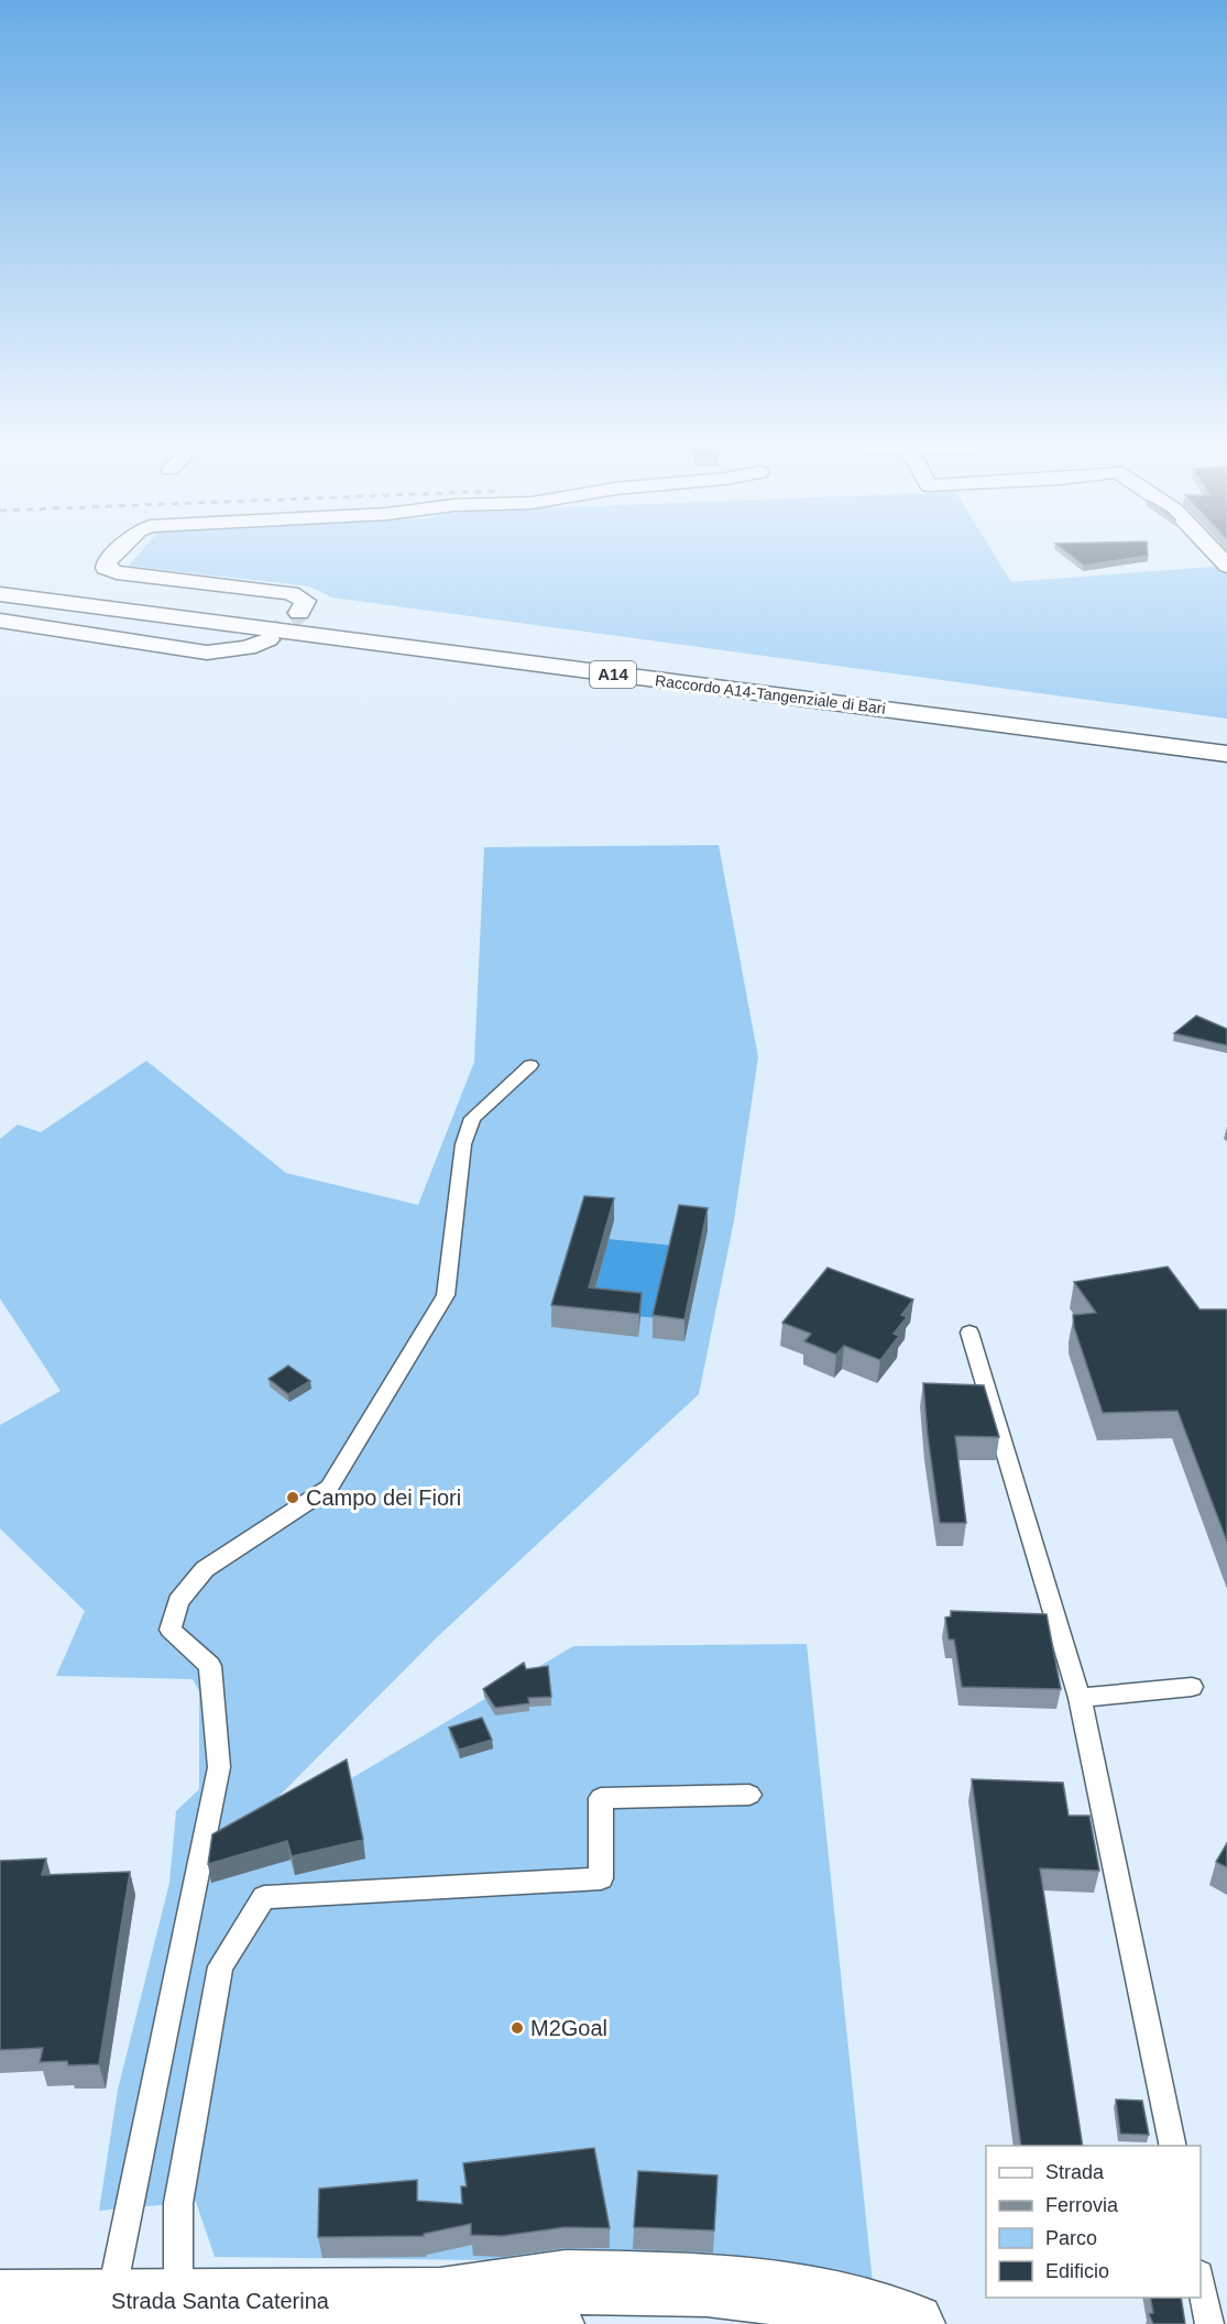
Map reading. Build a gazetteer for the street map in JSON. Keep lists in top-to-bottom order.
{
  "streets": {
    "main road": ["A14", "Raccordo A14-Tangenziale di Bari", "Strada Santa Caterina"]
  },
  "places": ["Campo dei Fiori", "M2Goal"],
  "legend": [
    "Strada",
    "Ferrovia",
    "Parco",
    "Edificio"
  ]
}
